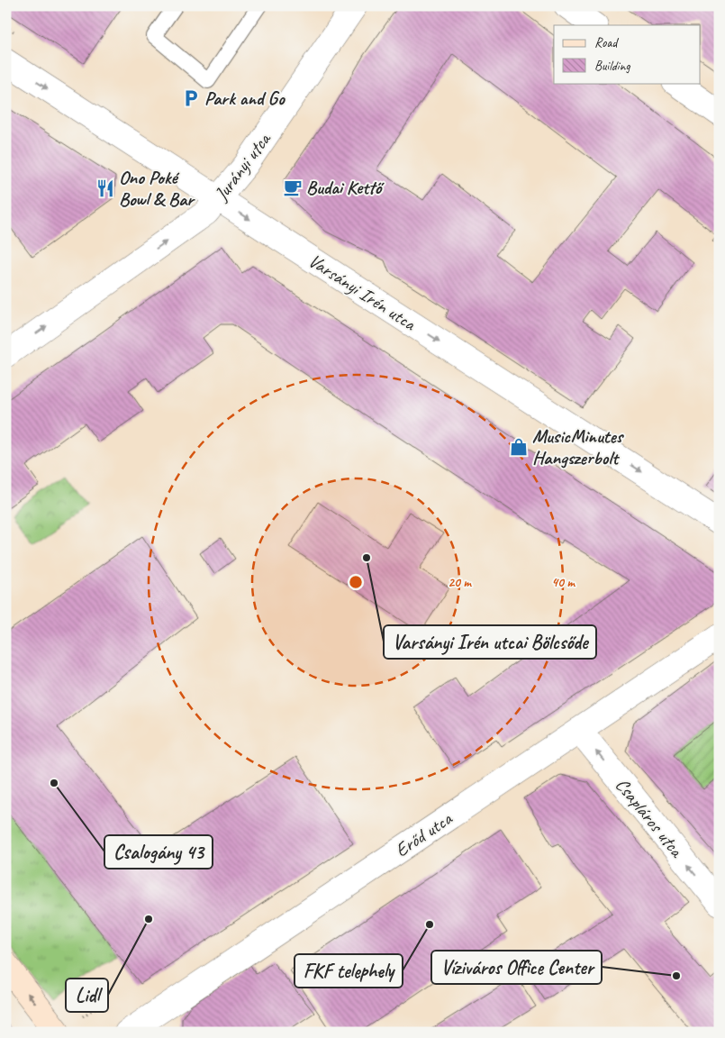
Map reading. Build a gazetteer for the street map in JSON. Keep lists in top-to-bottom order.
{
  "streets": {
    "street": [
      "Jurányi utca",
      "Varsányi Irén utca",
      "Csapláros utca",
      "Erőd utca"
    ]
  },
  "crossings": [
    ["Jurányi utca", "Varsányi Irén utca"],
    ["Csapláros utca", "Erőd utca"]
  ],
  "one_way": ["Jurányi utca", "Varsányi Irén utca", "Csapláros utca"],
  "places": {
    "parking": ["Park and Go"],
    "cafe": ["Budai Kettő"],
    "restaurant": ["Ono Poké Bowl & Bar"],
    "shop": ["MusicMinutes Hangszerbolt"],
    "other": [
      "Varsányi Irén utcai Bölcsőde",
      "Csalogány 43",
      "Lidl",
      "FKF telephely",
      "Víziváros Office Center"
    ]
  },
  "legend": ["Road", "Building"],
  "rings": ["20 m", "40 m"]
}
